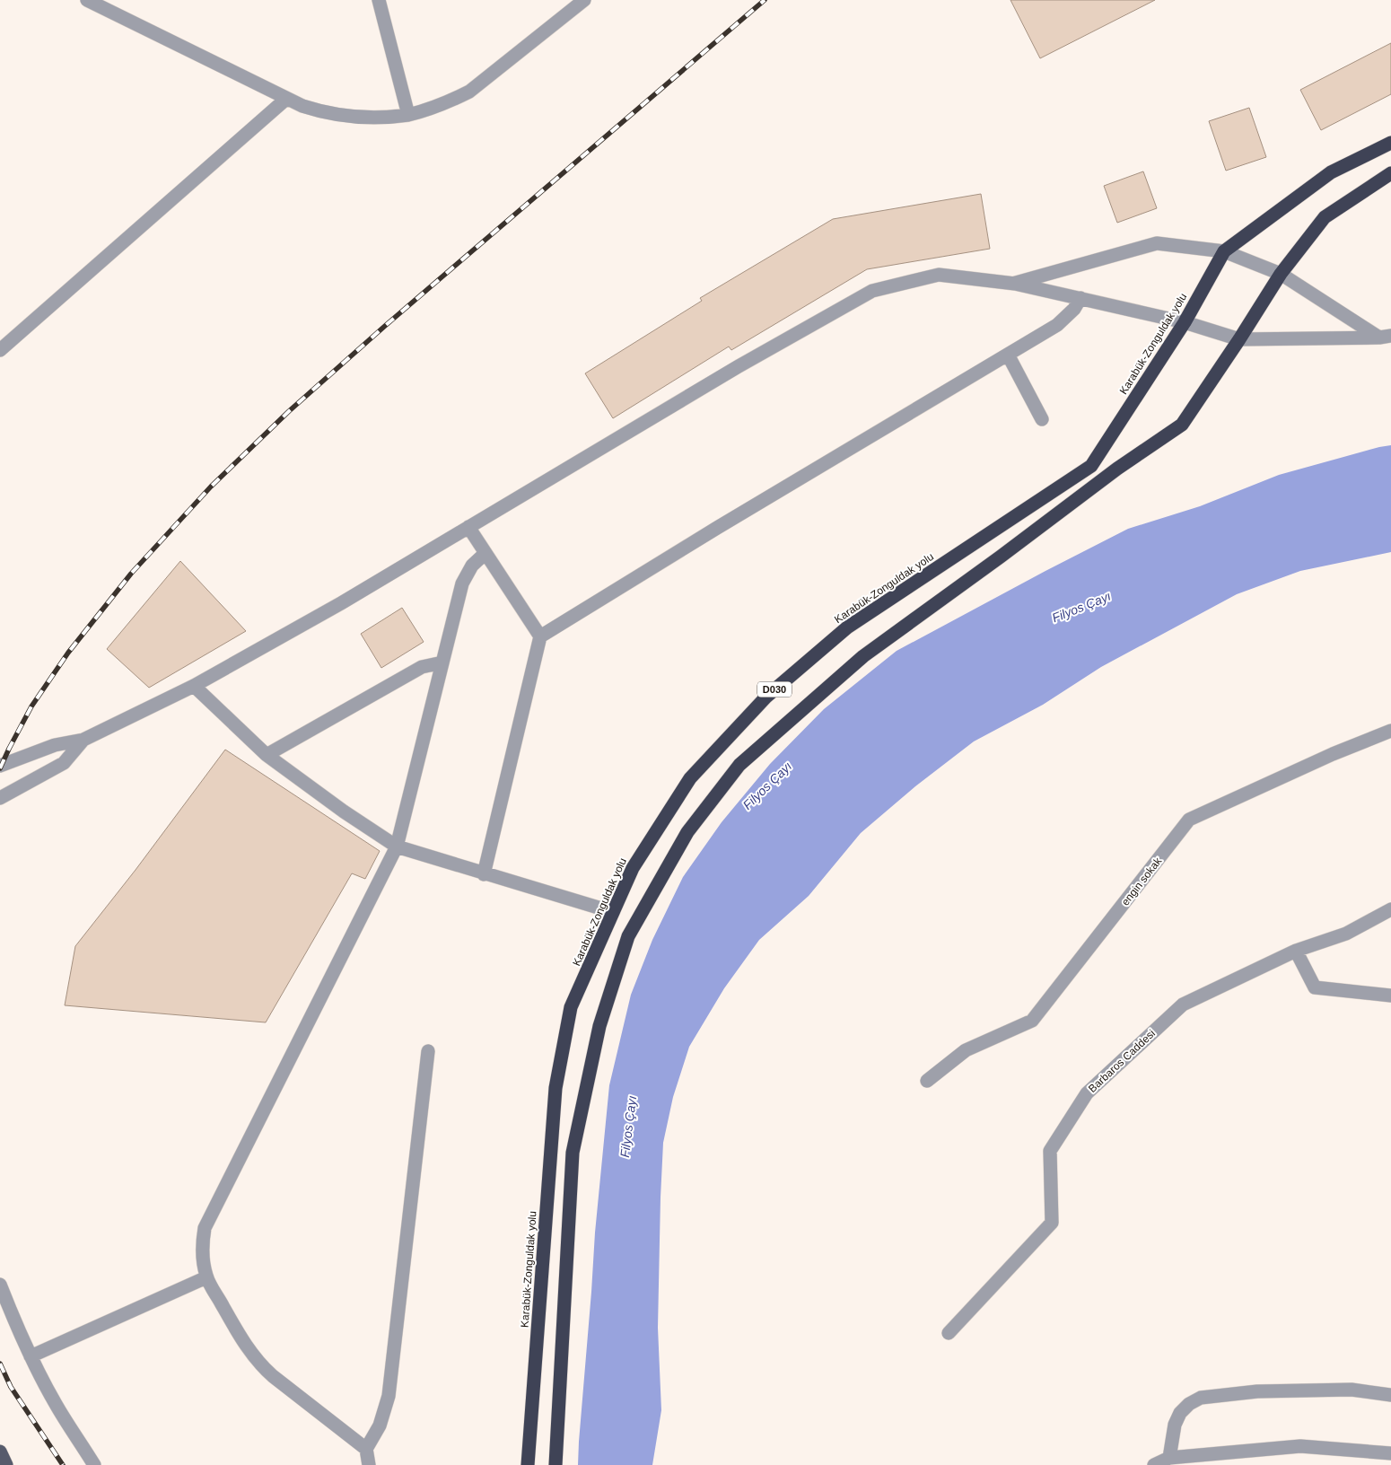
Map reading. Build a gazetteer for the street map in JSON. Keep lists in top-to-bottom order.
{
  "streets": {
    "highway": ["Karabük-Zonguldak yolu", "D030"],
    "street": ["engin sokak", "Barbaros Caddesi"]
  },
  "water": ["Filyos Çayı"]
}
